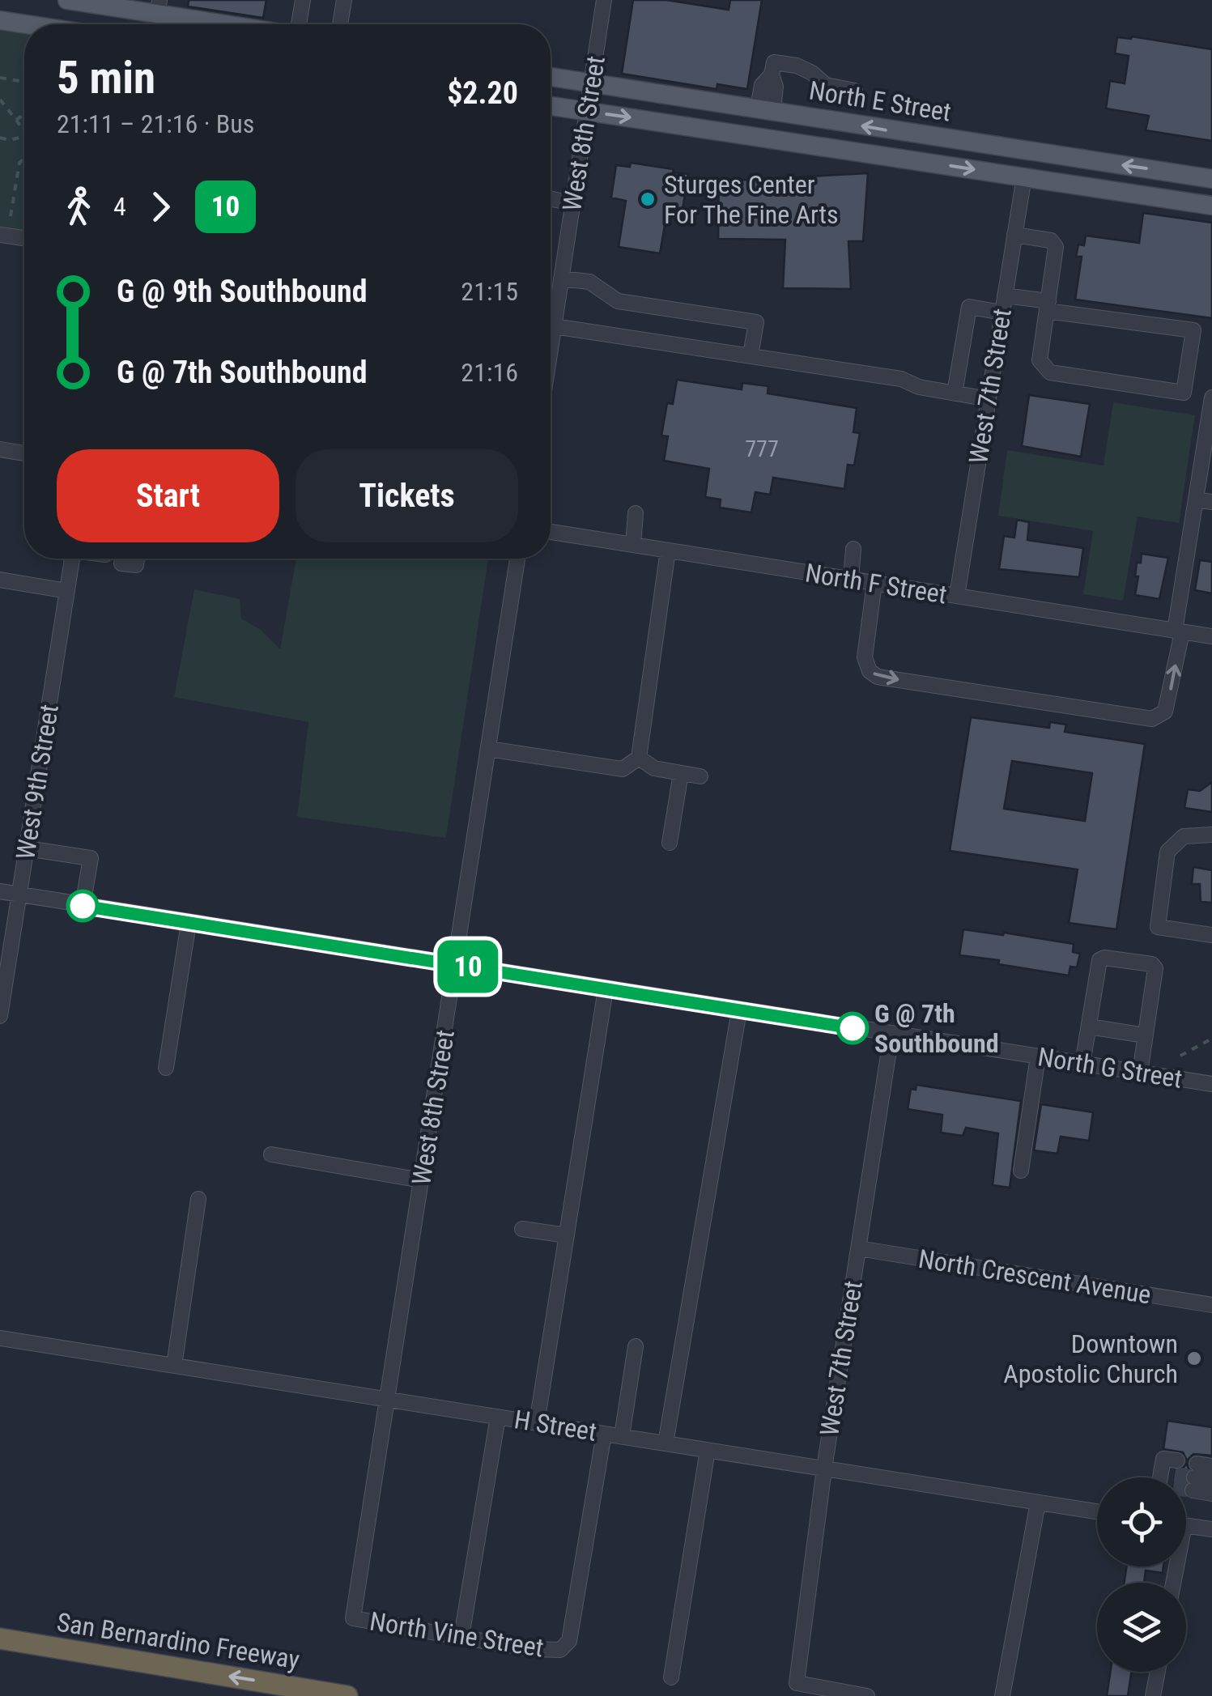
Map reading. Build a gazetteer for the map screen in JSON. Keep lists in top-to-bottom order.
{
  "streets": {
    "highway": ["San Bernardino Freeway"],
    "main road": ["North E Street"],
    "street": [
      "West 8th Street",
      "West 7th Street",
      "North F Street",
      "West 9th Street",
      "North G Street",
      "North Crescent Avenue",
      "H Street",
      "North Vine Street"
    ]
  },
  "crossings": [
    ["North E Street", "West 8th Street"],
    ["North E Street", "West 7th Street"],
    ["West 8th Street", "North G Street"],
    ["West 8th Street", "H Street"],
    ["West 8th Street", "North Vine Street"],
    ["West 7th Street", "North F Street"],
    ["West 7th Street", "North G Street"],
    ["West 7th Street", "North Crescent Avenue"],
    ["West 7th Street", "H Street"],
    ["West 9th Street", "North G Street"],
    ["H Street", "North Vine Street"]
  ],
  "one_way": ["San Bernardino Freeway"],
  "places": ["Sturges Center For The Fine Arts", "G @ 7th Southbound", "Downtown Apostolic Church"],
  "lines": ["bus line 10"],
  "house_numbers": ["777"],
  "page": {
    "on_map": "10",
    "heading": ["5 min", "21:11 – 21:16 · Bus", "$2.20"],
    "legs": ["4", "10"],
    "list": [
      {
        "name": "G @ 9th Southbound",
        "value": "21:15"
      },
      {
        "name": "G @ 7th Southbound",
        "value": "21:16"
      }
    ],
    "buttons": ["Start", "Tickets"]
  }
}
